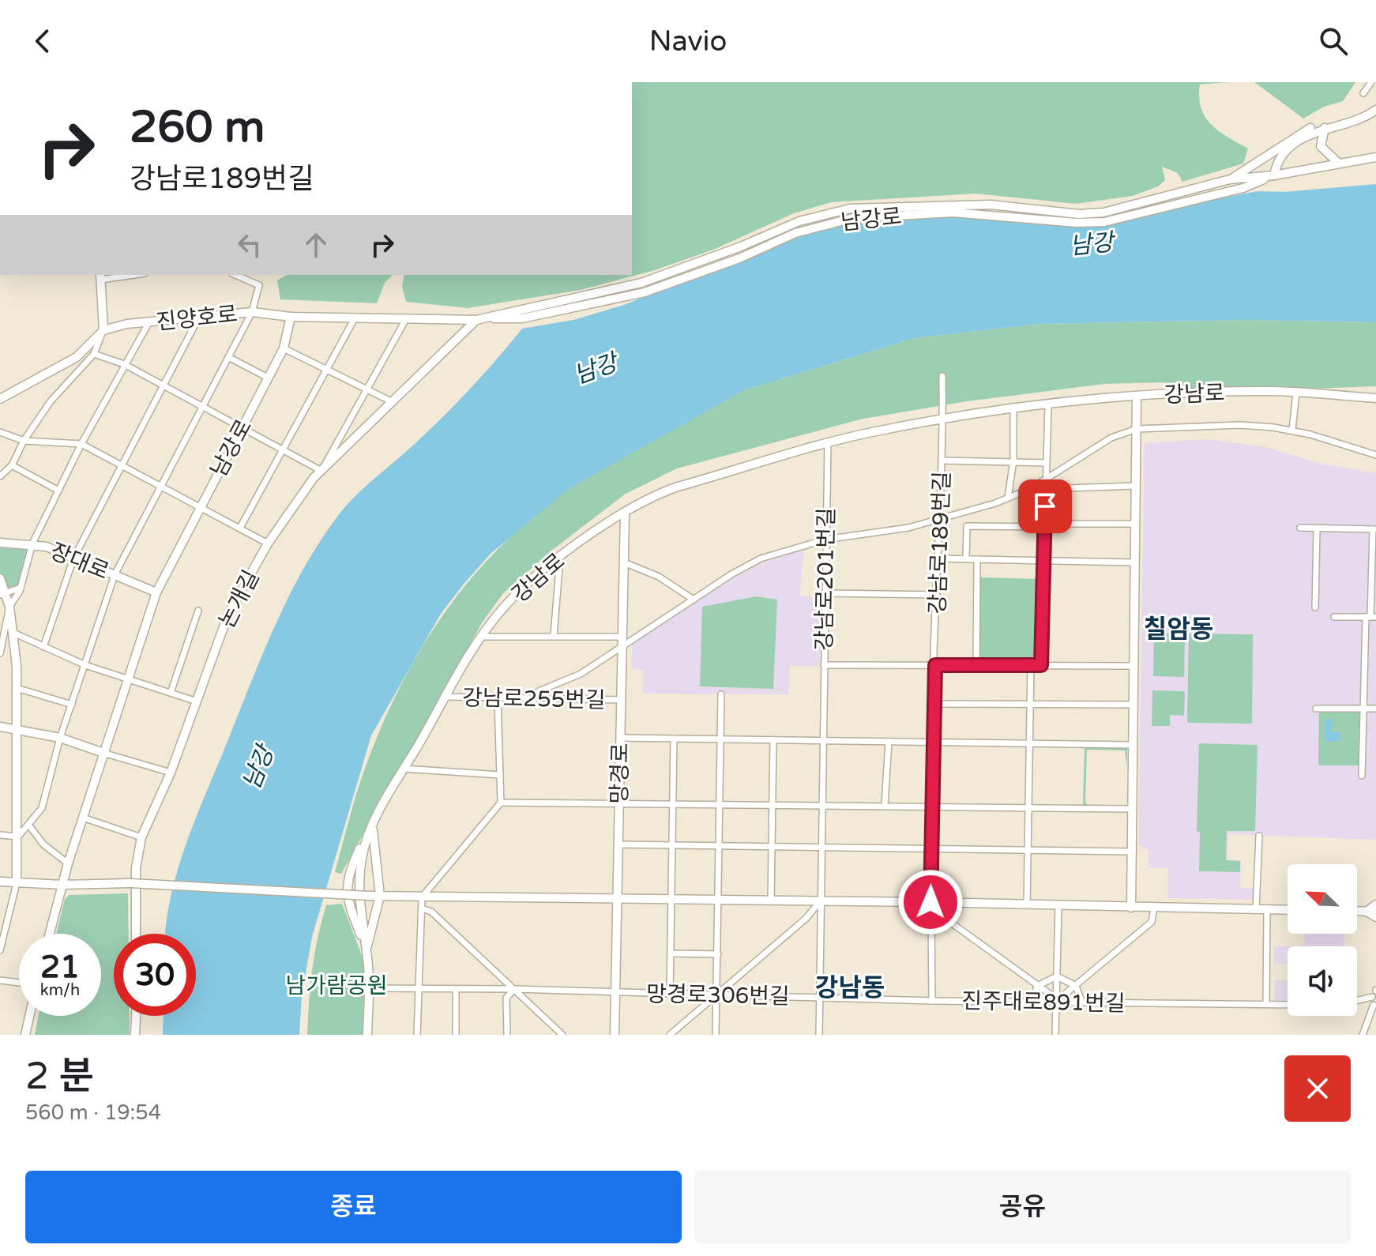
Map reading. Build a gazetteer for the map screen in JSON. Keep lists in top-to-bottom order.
{
  "streets": {
    "street": [
      "남강로",
      "진양호로",
      "강남로",
      "강남로189번길",
      "장대로",
      "강남로201번길",
      "논개길",
      "강남로255번길",
      "망경로",
      "망경로306번길",
      "진주대로891번길"
    ]
  },
  "crossings": [
    ["남강로", "진양호로"],
    ["남강로", "장대로"],
    ["남강로", "논개길"],
    ["강남로", "강남로189번길"],
    ["강남로", "강남로201번길"],
    ["강남로", "강남로255번길"],
    ["강남로", "망경로"],
    ["강남로", "망경로306번길"],
    ["강남로189번길", "강남로201번길"],
    ["강남로189번길", "진주대로891번길"],
    ["강남로255번길", "망경로"],
    ["망경로", "망경로306번길"],
    ["망경로306번길", "진주대로891번길"]
  ],
  "districts": ["칠암동", "강남동"],
  "water": ["남강"],
  "parks": ["남가람공원"],
  "north": "top left",
  "page": {
    "header": "Navio",
    "turn": ["260 m", "강남로189번길"],
    "speed": "21 km/h",
    "limit": "30",
    "heading": ["2 분", "560 m · 19:54"],
    "buttons": ["종료", "공유"]
  }
}
